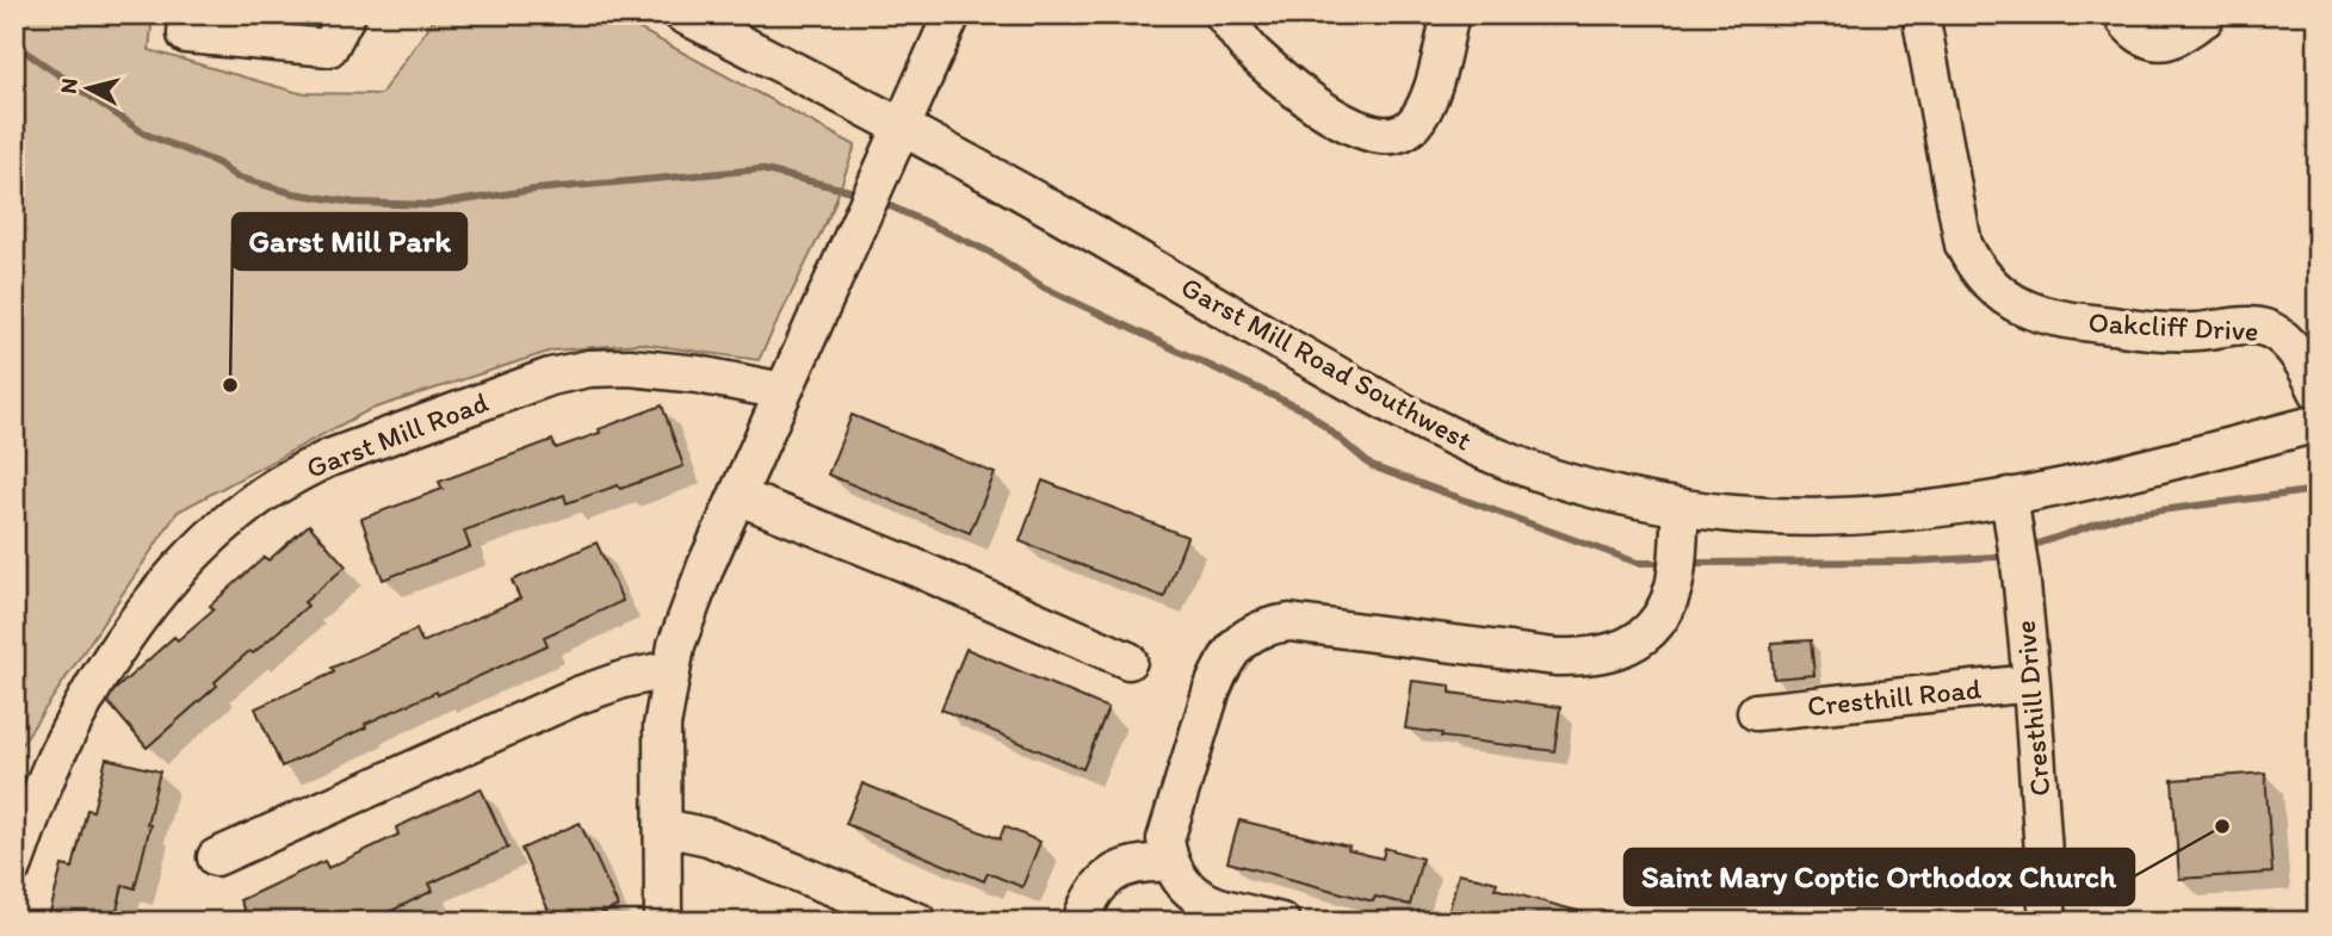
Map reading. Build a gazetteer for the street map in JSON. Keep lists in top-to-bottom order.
{
  "streets": {
    "street": [
      "Oakcliff Drive",
      "Garst Mill Road Southwest",
      "Garst Mill Road",
      "Cresthill Road",
      "Cresthill Drive"
    ]
  },
  "crossings": [
    ["Garst Mill Road Southwest", "Cresthill Drive"],
    ["Cresthill Road", "Cresthill Drive"]
  ],
  "places": ["Garst Mill Park", "Saint Mary Coptic Orthodox Church"],
  "north": "left"
}
